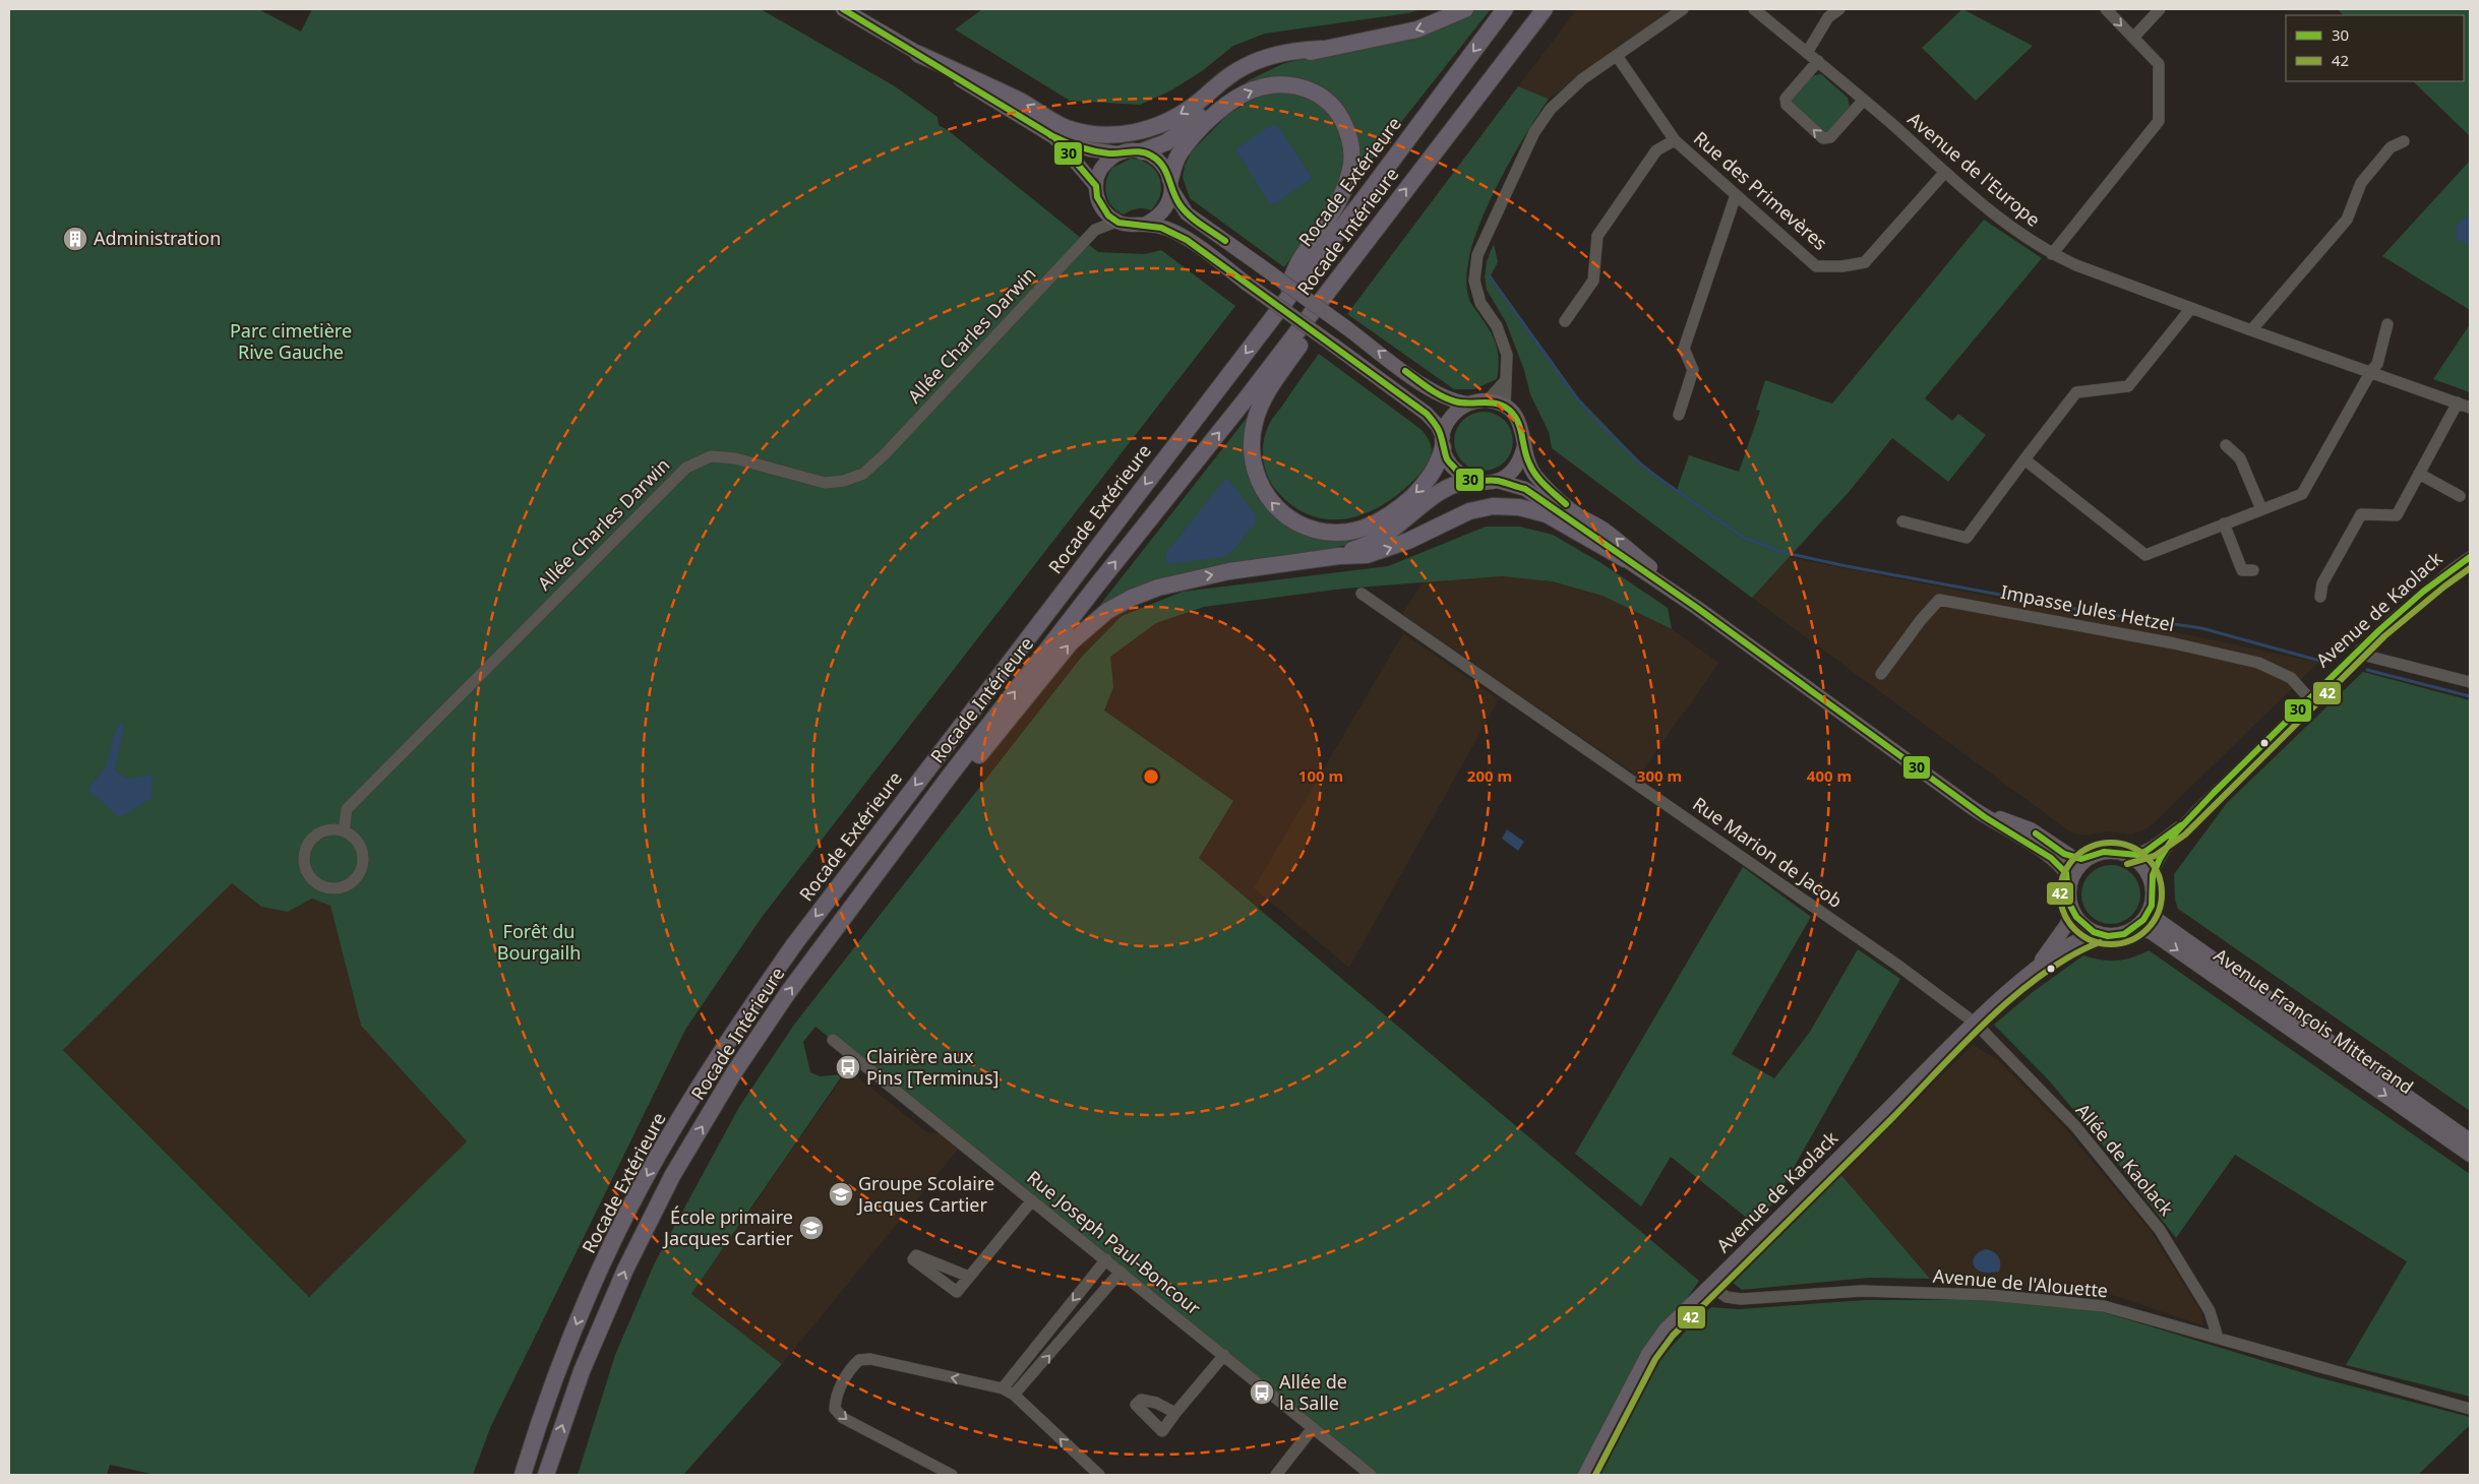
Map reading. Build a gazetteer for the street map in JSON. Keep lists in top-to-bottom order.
{
  "streets": {
    "highway": ["Rocade Extérieure", "Rocade Intérieure"],
    "main road": ["Avenue de Kaolack", "Avenue François Mitterrand"],
    "street": [
      "Avenue de l'Europe",
      "Rue des Primevères",
      "Allée Charles Darwin",
      "Impasse Jules Hetzel",
      "Rue Marion de Jacob",
      "Allée de Kaolack",
      "Rue Joseph Paul-Boncour",
      "Avenue de l'Alouette"
    ]
  },
  "crossings": [
    ["Avenue de l'Europe", "Rue des Primevères"],
    ["Impasse Jules Hetzel", "Avenue de Kaolack"],
    ["Avenue de Kaolack", "Rue Marion de Jacob"],
    ["Avenue de Kaolack", "Avenue François Mitterrand"],
    ["Avenue de Kaolack", "Allée de Kaolack"],
    ["Avenue de Kaolack", "Avenue de l'Alouette"],
    ["Rue Marion de Jacob", "Allée de Kaolack"],
    ["Allée de Kaolack", "Avenue de l'Alouette"]
  ],
  "one_way": ["Rocade Extérieure", "Rocade Intérieure"],
  "parks": ["Parc cimetière Rive Gauche", "Forêt du Bourgailh"],
  "places": {
    "building": ["Administration"],
    "bus stop": ["Clairière aux Pins [Terminus]", "Allée de la Salle"],
    "school or university": ["Groupe Scolaire Jacques Cartier", "École primaire Jacques Cartier"]
  },
  "lines": ["transit line 30", "transit line 42"],
  "legend": ["30", "42"],
  "rings": [
    "100 m",
    "200 m",
    "300 m",
    "400 m"
  ]
}
